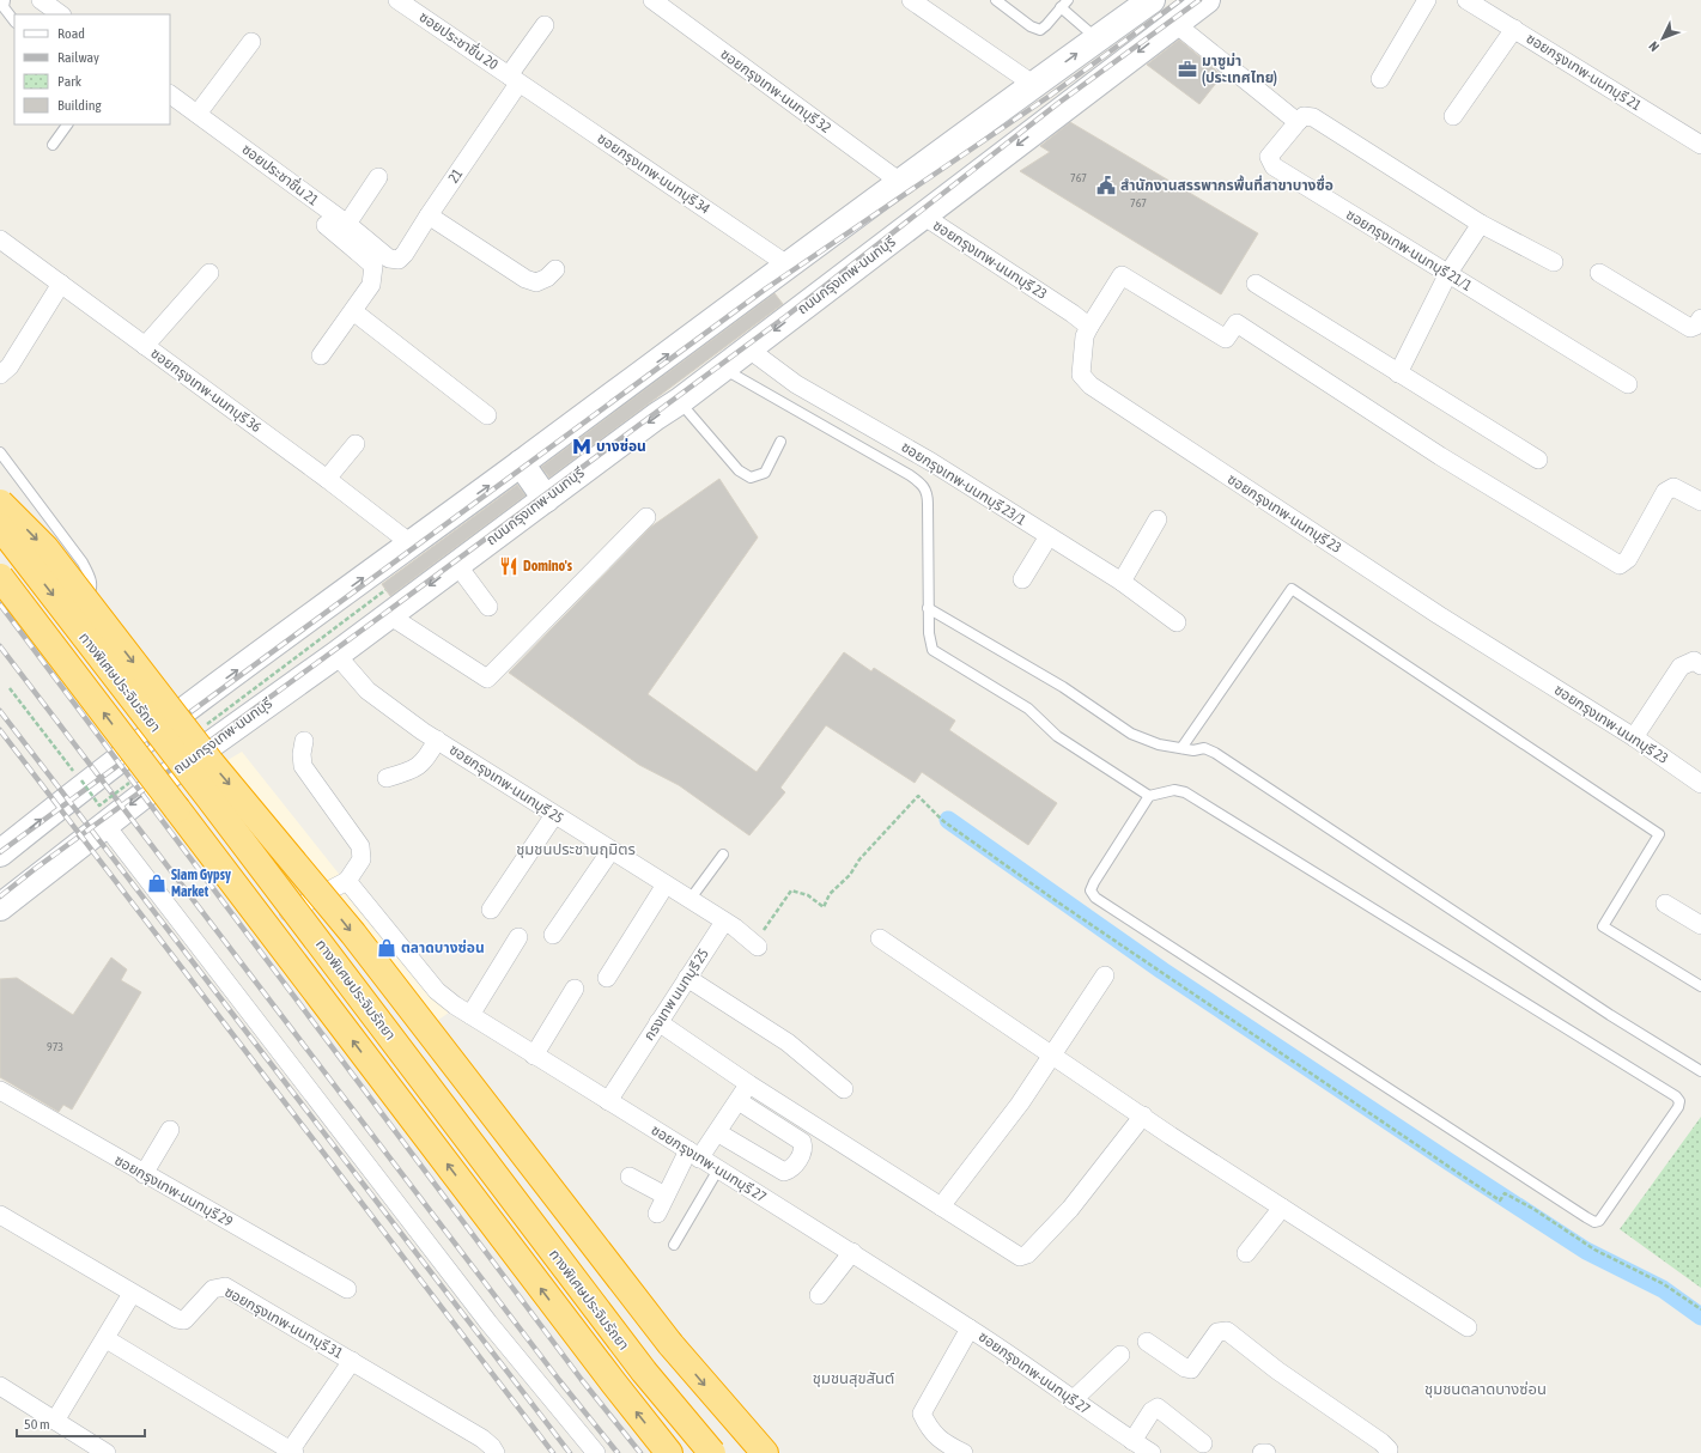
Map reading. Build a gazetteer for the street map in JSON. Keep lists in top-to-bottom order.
{
  "streets": {
    "highway": ["ทางพิเศษประจิมรัถยา"],
    "main road": ["ถนนกรุงเทพ-นนทบุรี"],
    "street": [
      "ซอยประชาชื่น 20",
      "ซอยกรุงเทพ-นนทบุรี 21",
      "ซอยกรุงเทพ-นนทบุรี 32",
      "ซอยกรุงเทพ-นนทบุรี 34",
      "ซอยประชาชื่น 21",
      "21",
      "ซอยกรุงเทพ-นนทบุรี 21/1",
      "ซอยกรุงเทพ-นนทบุรี 23",
      "ซอยกรุงเทพ-นนทบุรี 36",
      "ซอยกรุงเทพ-นนทบุรี 23/1",
      "ซอยกรุงเทพ-นนทบุรี 25",
      "กรงเทพ นนทบุรี 25",
      "ซอยกรุงเทพ-นนทบุรี 27",
      "ซอยกรุงเทพ-นนทบุรี 29",
      "ซอยกรุงเทพ-นนทบุรี 31"
    ]
  },
  "crossings": [
    ["ซอยประชาชื่น 20", "ซอยกรุงเทพ-นนทบุรี 34"],
    ["ซอยประชาชื่น 20", "21"],
    ["ซอยกรุงเทพ-นนทบุรี 34", "21"],
    ["ซอยประชาชื่น 21", "21"],
    ["ซอยกรุงเทพ-นนทบุรี 23", "ถนนกรุงเทพ-นนทบุรี"],
    ["ถนนกรุงเทพ-นนทบุรี", "ซอยกรุงเทพ-นนทบุรี 23/1"],
    ["ถนนกรุงเทพ-นนทบุรี", "ซอยกรุงเทพ-นนทบุรี 25"],
    ["กรงเทพ นนทบุรี 25", "ซอยกรุงเทพ-นนทบุรี 27"]
  ],
  "districts": ["ชุมชนประชานฤมิตร", "ชุมชนสุขสันต์", "ชุมชนตลาดบางซ่อน"],
  "places": {
    "office": ["มาซูม่า (ประเทศไทย)"],
    "public building": ["สำนักงานสรรพากรพื้นที่สาขาบางซื่อ"],
    "metro station": ["บางซ่อน"],
    "restaurant": ["Domino's"],
    "shop": ["Siam Gypsy Market", "ตลาดบางซ่อน"]
  },
  "house_numbers": ["767", "767", "973"],
  "legend": [
    "Road",
    "Railway",
    "Park",
    "Building"
  ],
  "scale_bar": "50 m",
  "north": "bottom left"
}
